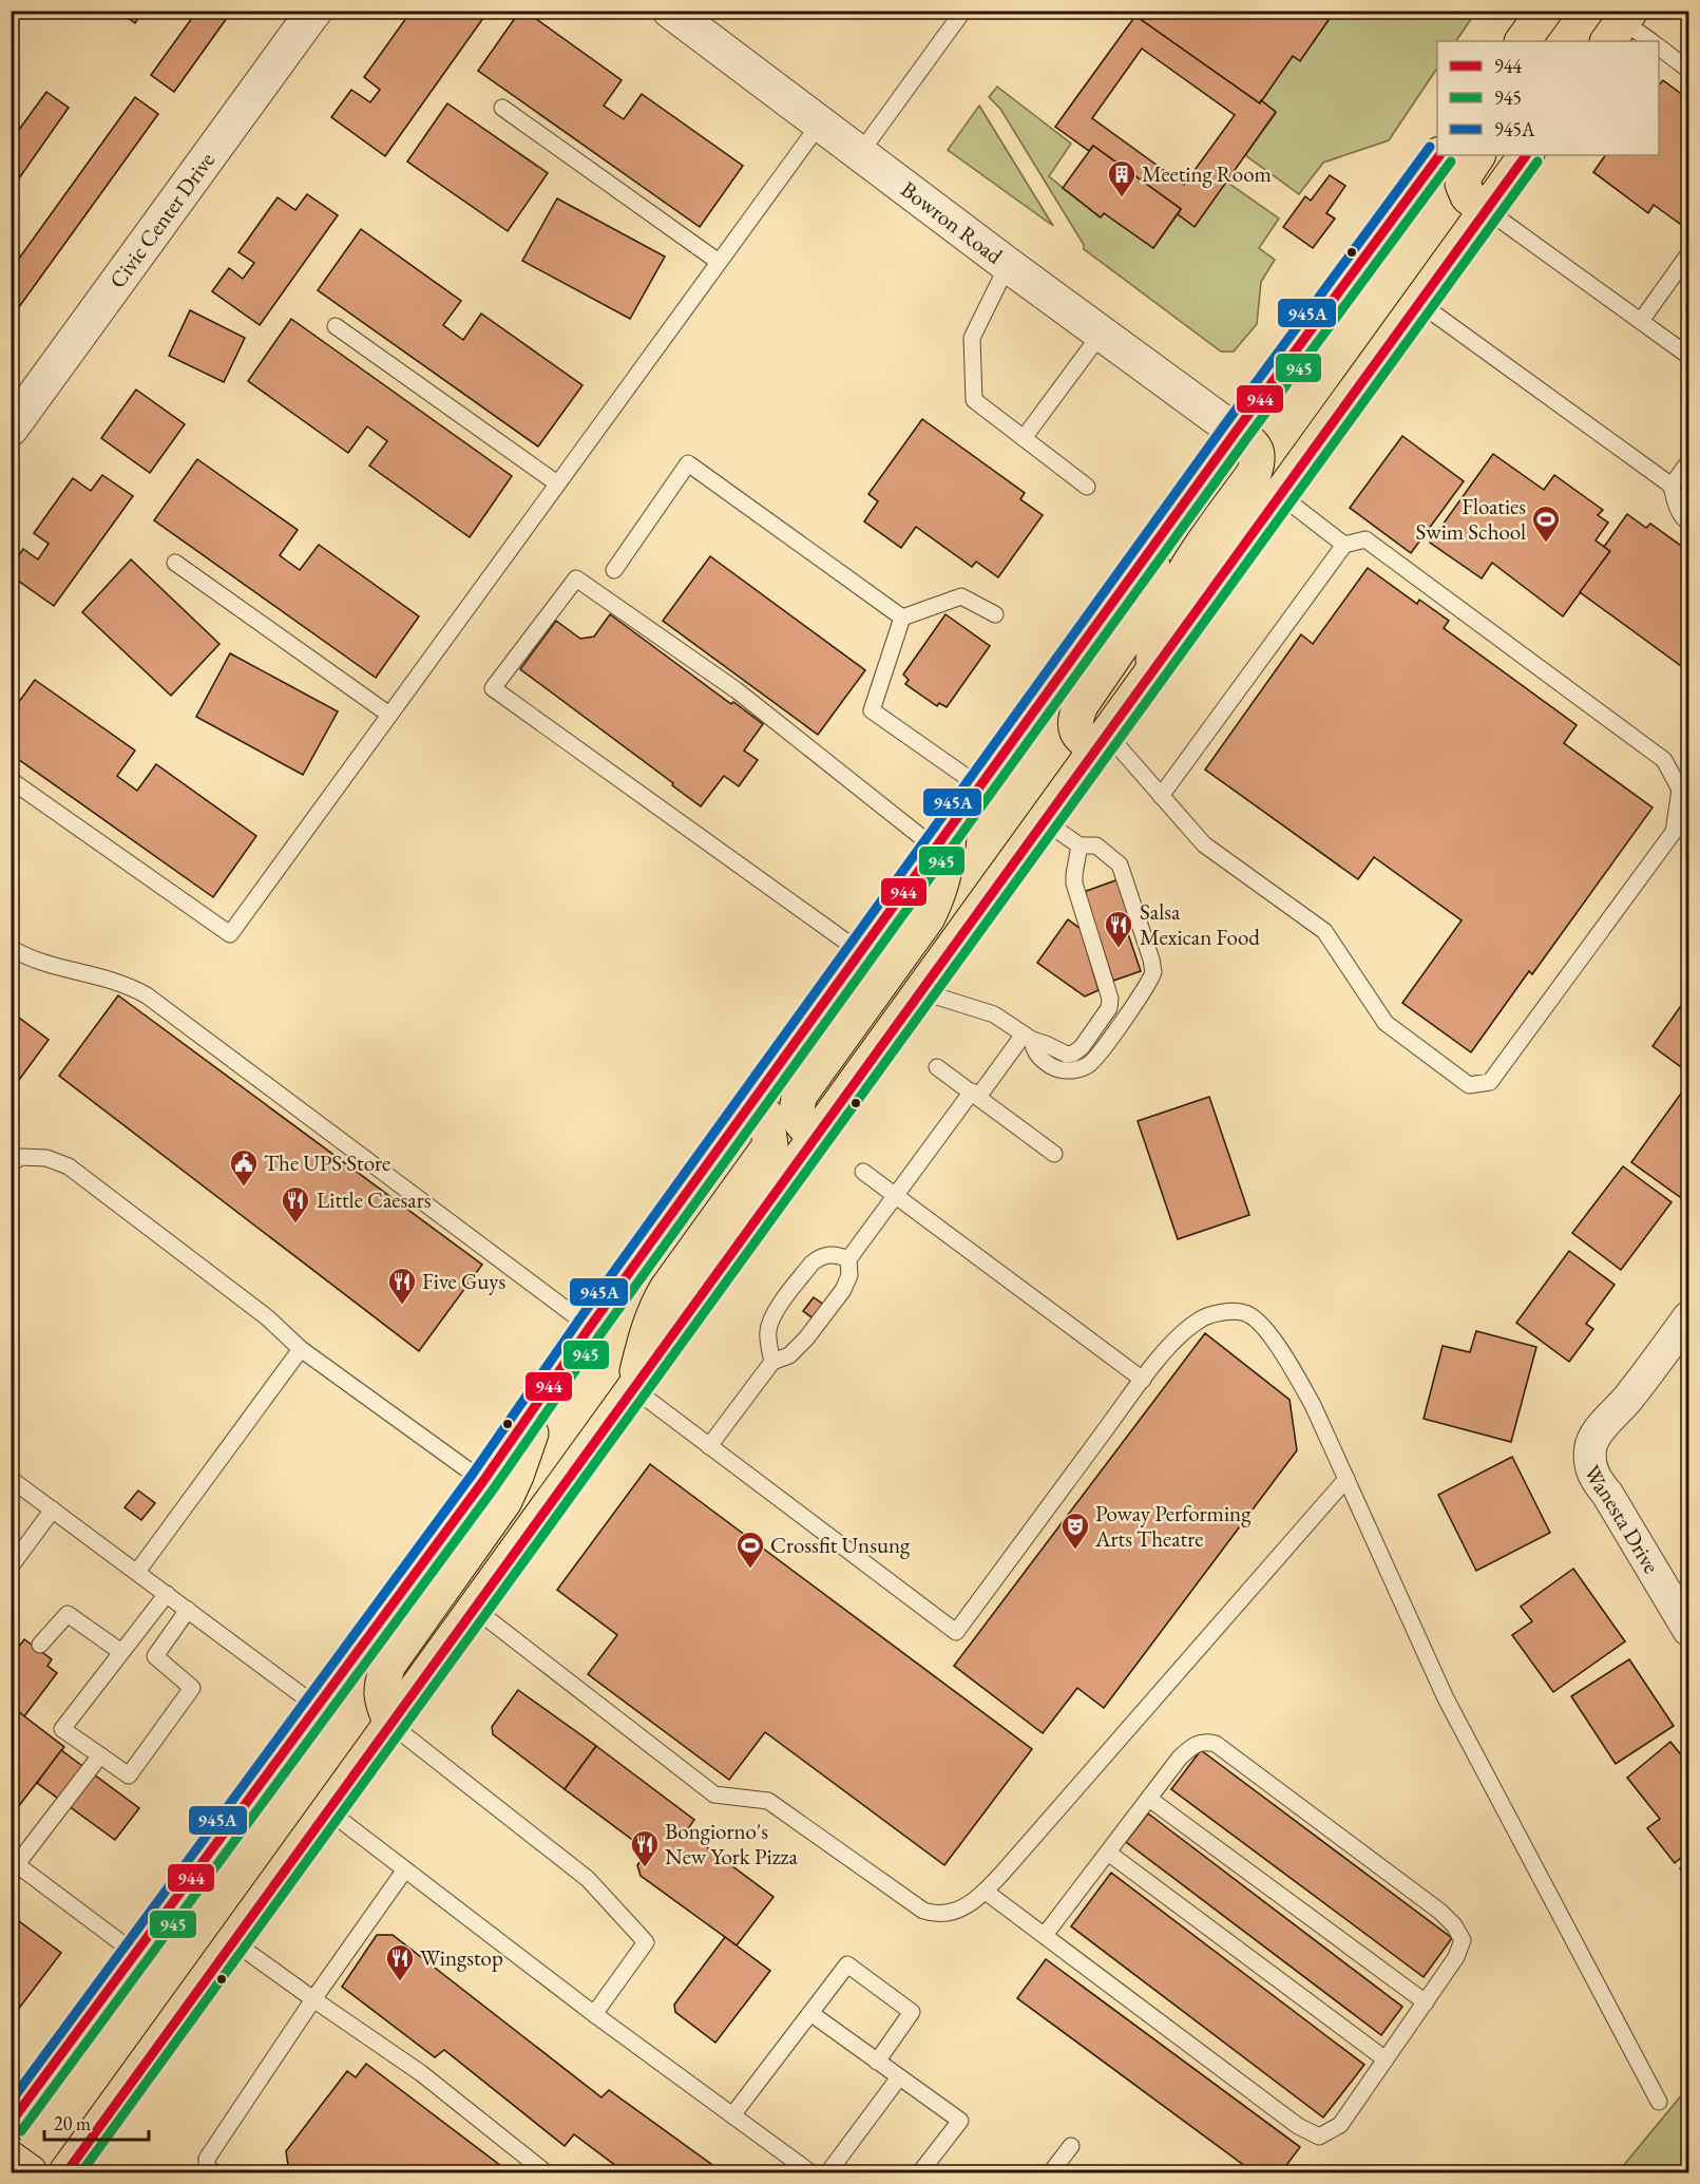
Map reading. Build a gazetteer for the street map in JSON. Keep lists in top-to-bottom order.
{
  "streets": {
    "street": ["Civic Center Drive", "Bowron Road", "Wanesta Drive"]
  },
  "places": {
    "building": ["Meeting Room"],
    "sports": ["Floaties Swim School", "Crossfit Unsung"],
    "restaurant": [
      "Salsa Mexican Food",
      "Little Caesars",
      "Five Guys",
      "Bongiorno's New York Pizza",
      "Wingstop"
    ],
    "public building": ["The UPS Store"],
    "theatre": ["Poway Performing Arts Theatre"]
  },
  "lines": ["transit line 945A", "transit line 944", "transit line 945"],
  "legend": ["944", "945", "945A"],
  "scale_bar": "20 m"
}
